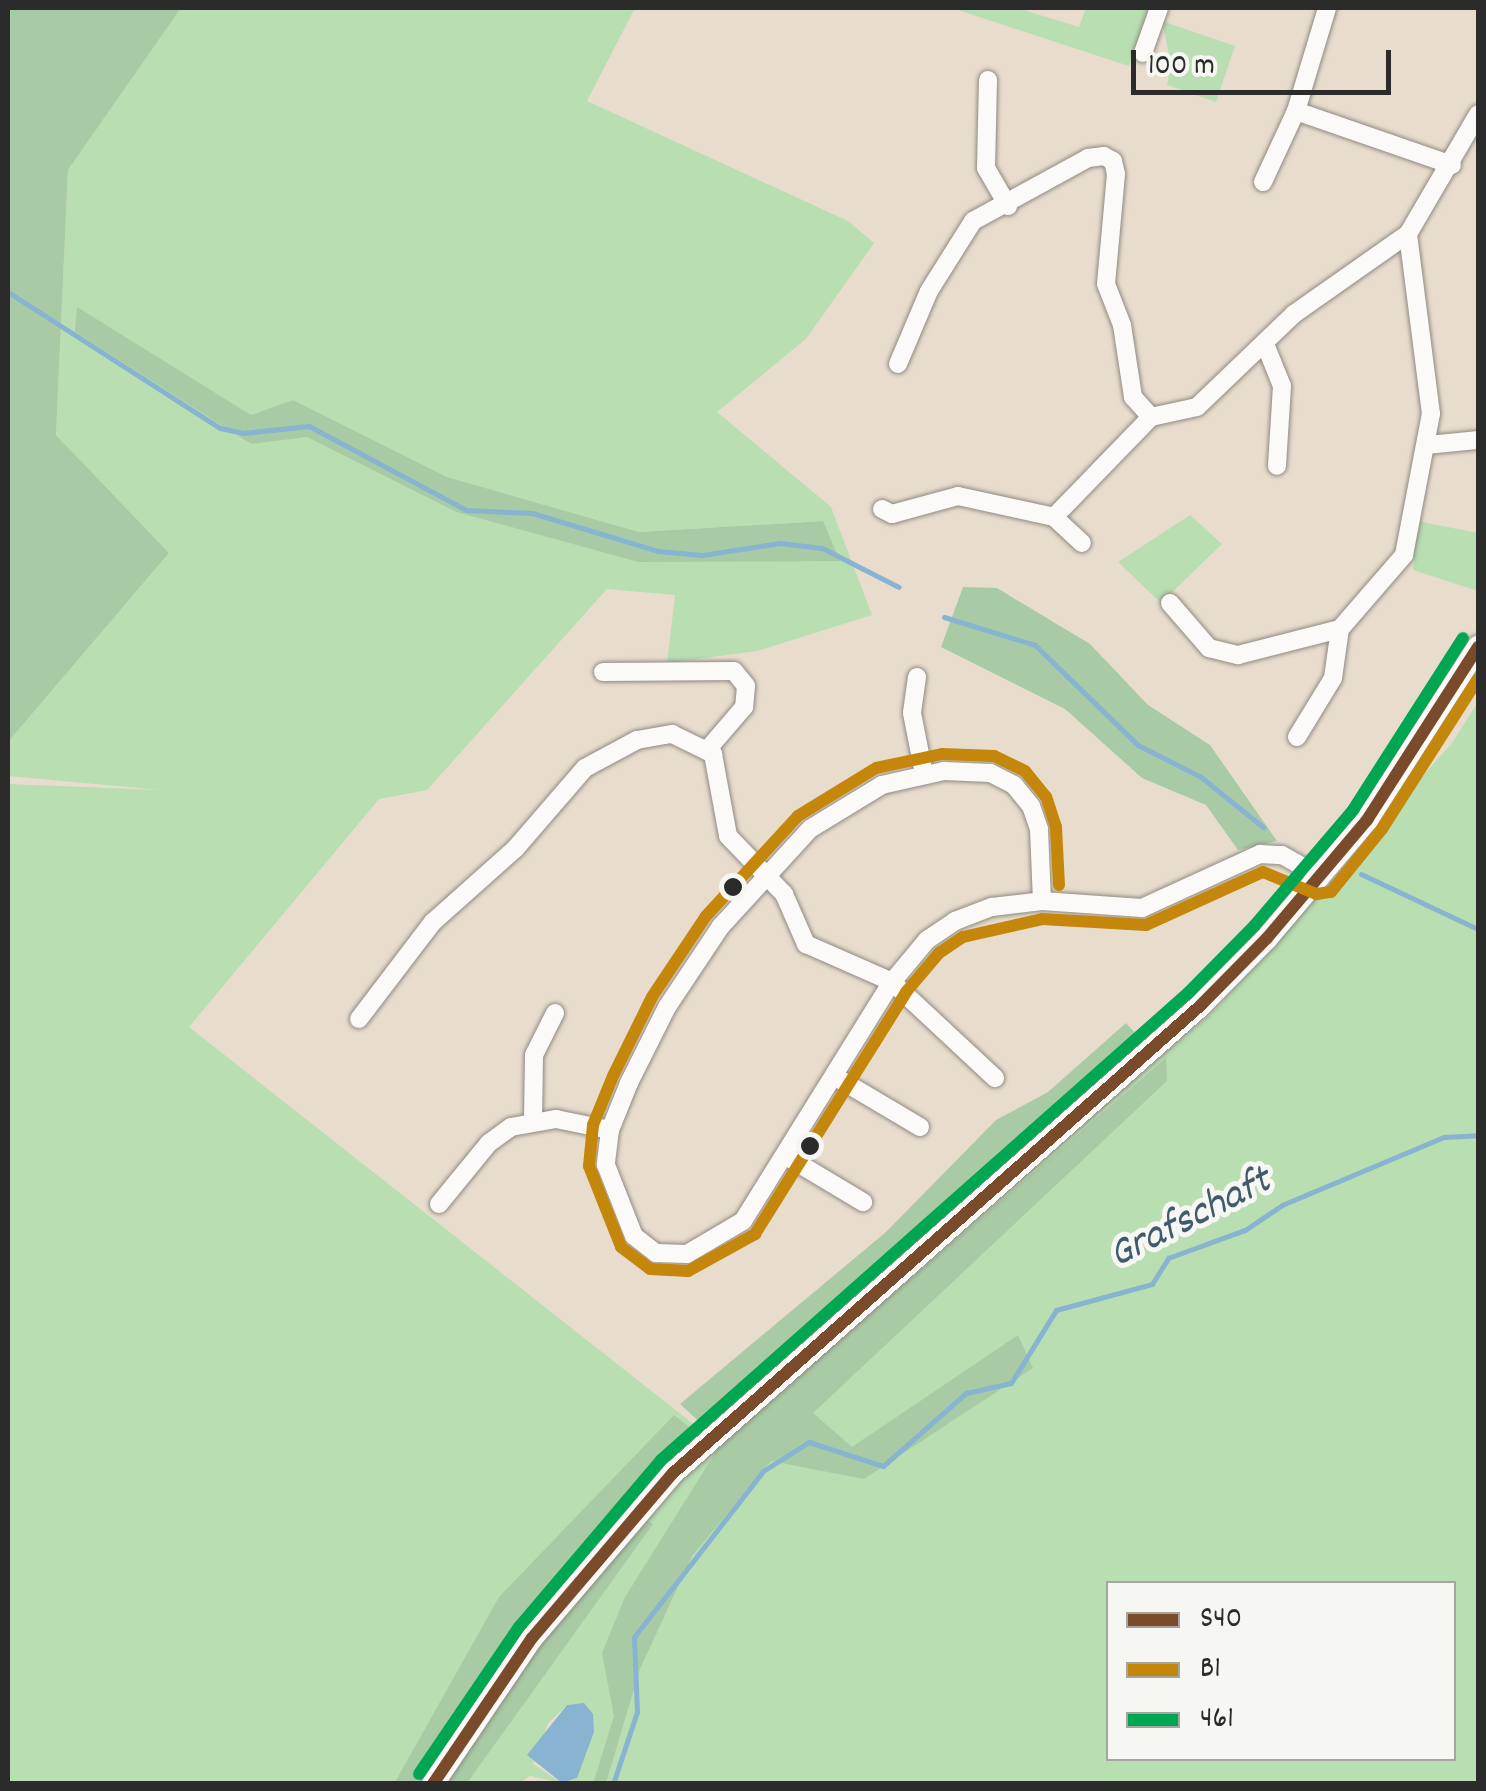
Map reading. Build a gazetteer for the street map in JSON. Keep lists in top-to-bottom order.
{
  "water": ["Grafschaft"],
  "lines": ["transit line 461", "transit line S40", "transit line B1"],
  "legend": ["S40", "B1", "461"],
  "scale_bar": "100 m"
}
